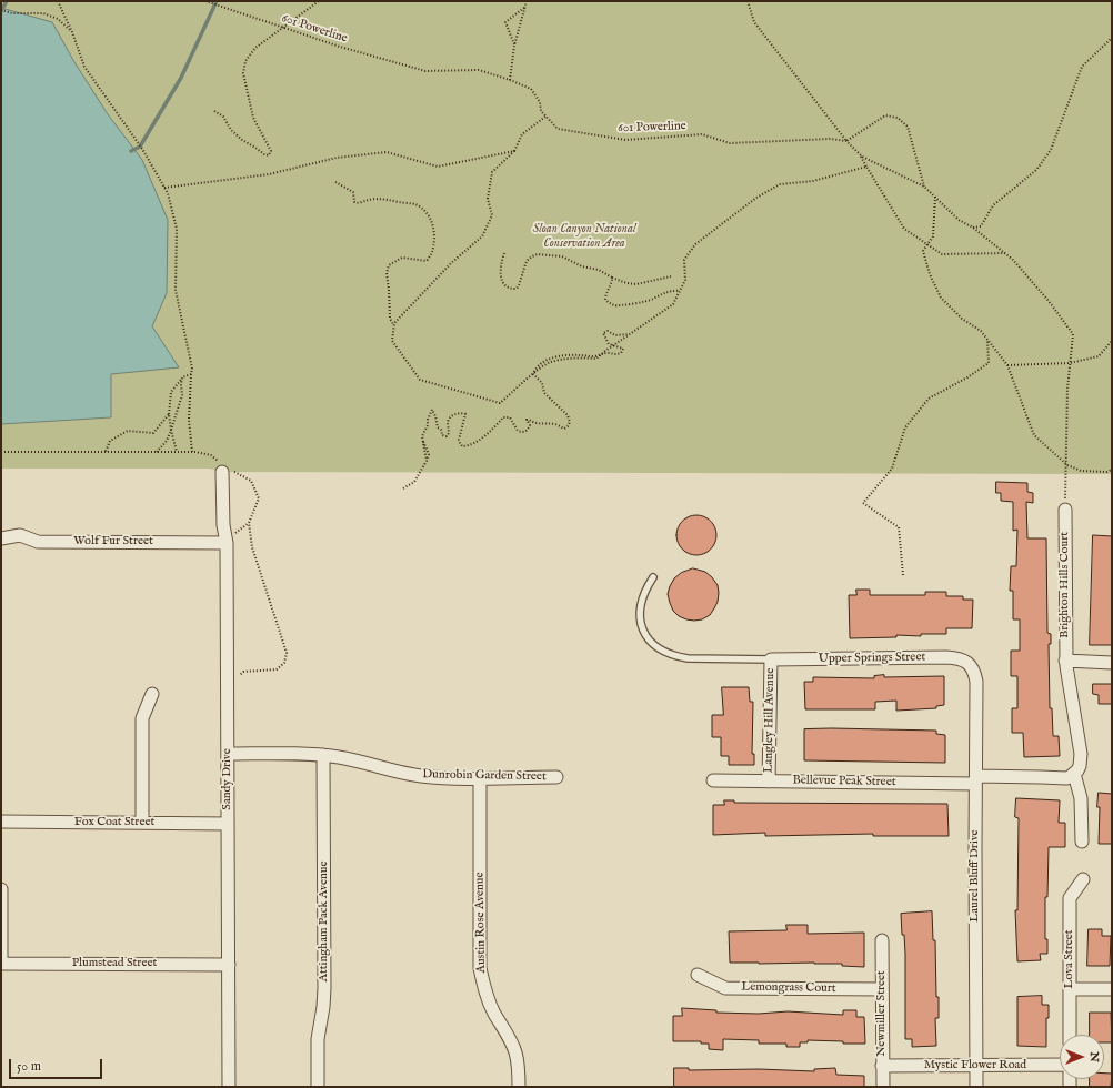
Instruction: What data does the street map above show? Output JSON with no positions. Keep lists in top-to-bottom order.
{
  "streets": {
    "street": [
      "Wolf Fur Street",
      "Brighton Hills Court",
      "Upper Springs Street",
      "Langley Hill Avenue",
      "Dunrobin Garden Street",
      "Sandy Drive",
      "Bellevue Peak Street",
      "Fox Coat Street",
      "Laurel Bluff Drive",
      "Attingham Pack Avenue",
      "Austin Rose Avenue",
      "Lova Street",
      "Plumstead Street",
      "Lemongrass Court",
      "Newmiller Street",
      "Mystic Flower Road"
    ],
    "path": ["601 Powerline"]
  },
  "crossings": [
    ["Wolf Fur Street", "Sandy Drive"],
    ["Brighton Hills Court", "Bellevue Peak Street"],
    ["Upper Springs Street", "Langley Hill Avenue"],
    ["Upper Springs Street", "Laurel Bluff Drive"],
    ["Langley Hill Avenue", "Bellevue Peak Street"],
    ["Dunrobin Garden Street", "Sandy Drive"],
    ["Dunrobin Garden Street", "Attingham Pack Avenue"],
    ["Dunrobin Garden Street", "Austin Rose Avenue"],
    ["Sandy Drive", "Fox Coat Street"],
    ["Sandy Drive", "Plumstead Street"],
    ["Bellevue Peak Street", "Laurel Bluff Drive"],
    ["Laurel Bluff Drive", "Mystic Flower Road"],
    ["Lemongrass Court", "Newmiller Street"],
    ["Newmiller Street", "Mystic Flower Road"]
  ],
  "parks": ["Sloan Canyon National Conservation Area"],
  "scale_bar": "50 m",
  "north": "right"
}
